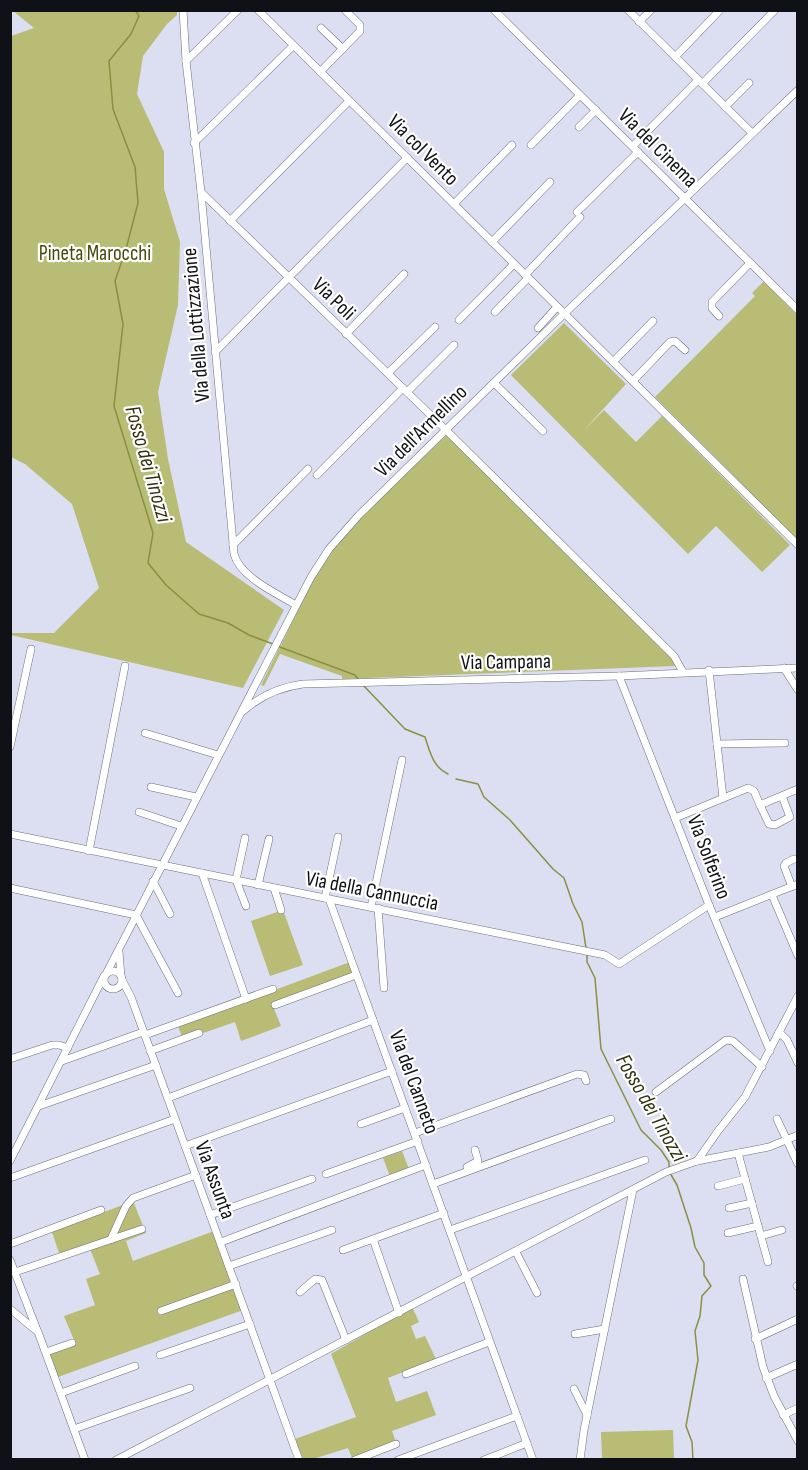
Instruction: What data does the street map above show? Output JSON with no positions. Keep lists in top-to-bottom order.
{
  "streets": {
    "street": [
      "Via del Cinema",
      "Via col Vento",
      "Via Poli",
      "Via della Lottizzazione",
      "Via dell'Armellino",
      "Via Campana",
      "Via Solferino",
      "Via della Cannuccia",
      "Via del Canneto",
      "Via Assunta"
    ]
  },
  "crossings": [
    ["Via del Cinema", "Via dell'Armellino"],
    ["Via col Vento", "Via dell'Armellino"],
    ["Via Poli", "Via della Lottizzazione"],
    ["Via Poli", "Via dell'Armellino"],
    ["Via Poli", "Via Campana"],
    ["Via della Lottizzazione", "Via dell'Armellino"],
    ["Via dell'Armellino", "Via Campana"],
    ["Via dell'Armellino", "Via della Cannuccia"],
    ["Via Campana", "Via Solferino"],
    ["Via Solferino", "Via della Cannuccia"],
    ["Via della Cannuccia", "Via del Canneto"]
  ],
  "water": ["Fosso dei Tinozzi"],
  "parks": ["Pineta Marocchi"]
}
